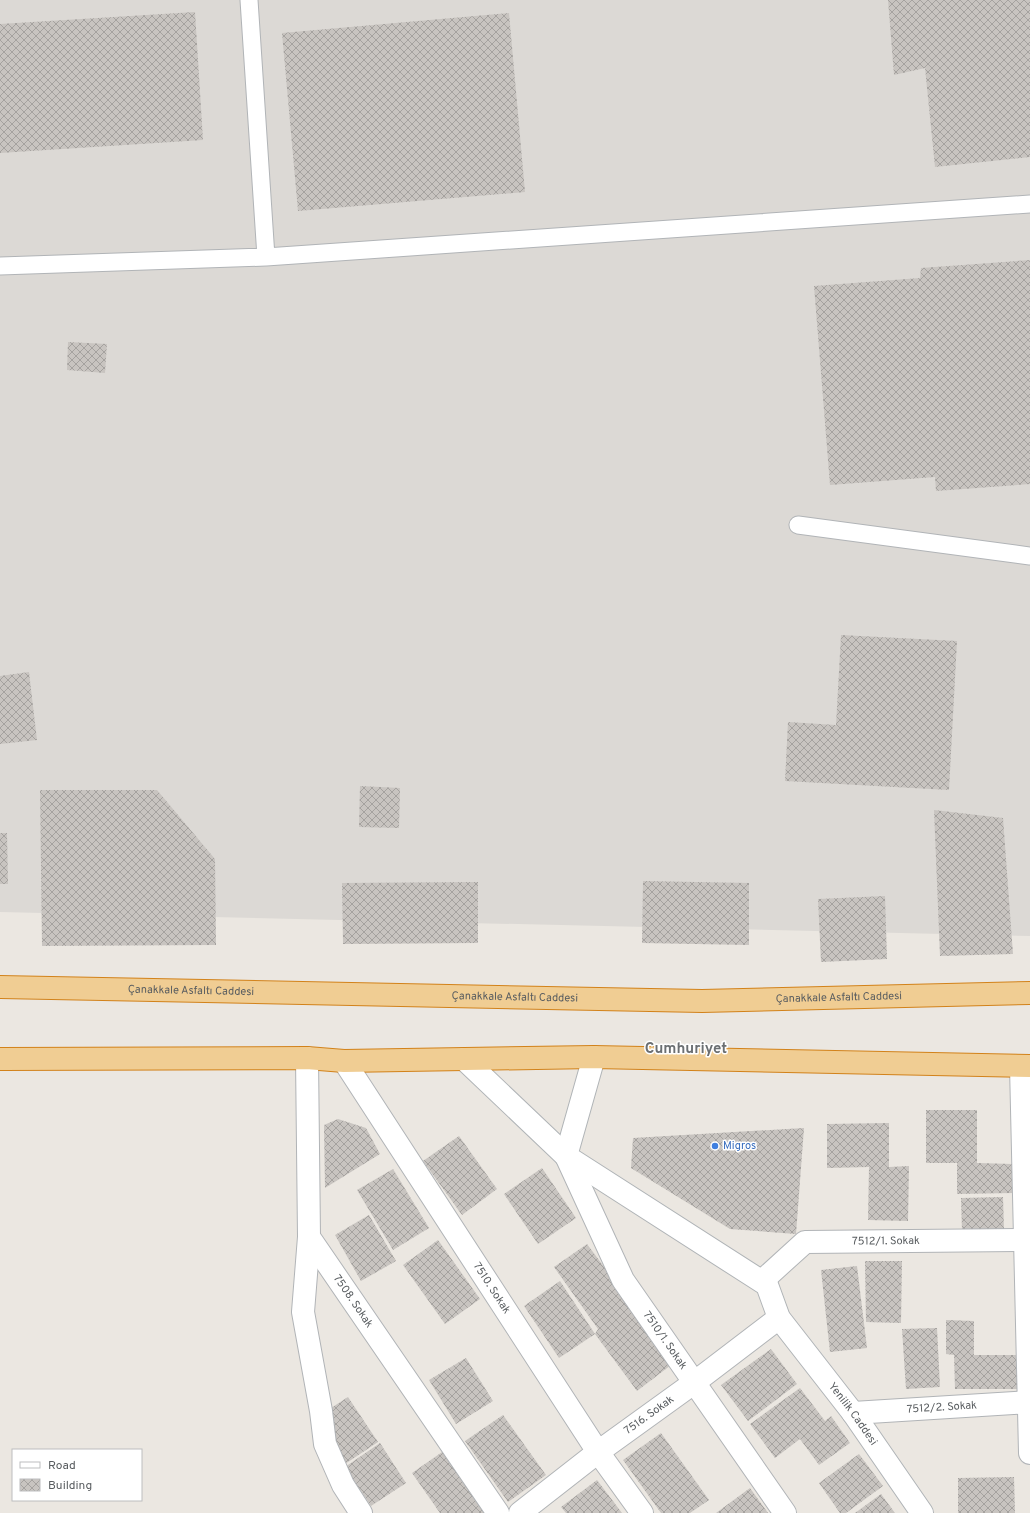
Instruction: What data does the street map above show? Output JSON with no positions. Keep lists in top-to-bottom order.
{
  "streets": {
    "highway": ["Çanakkale Asfaltı Caddesi"],
    "street": [
      "7512/1. Sokak",
      "7510. Sokak",
      "7508. Sokak",
      "7510/1. Sokak",
      "7512/2. Sokak",
      "Yenilik Caddesi",
      "7516. Sokak"
    ]
  },
  "crossings": [
    ["7512/1. Sokak", "Yenilik Caddesi"],
    ["7510. Sokak", "7516. Sokak"],
    ["7510/1. Sokak", "7516. Sokak"],
    ["7512/2. Sokak", "Yenilik Caddesi"],
    ["Yenilik Caddesi", "7516. Sokak"]
  ],
  "districts": ["Cumhuriyet"],
  "places": ["Migros"],
  "legend": ["Road", "Building"]
}
